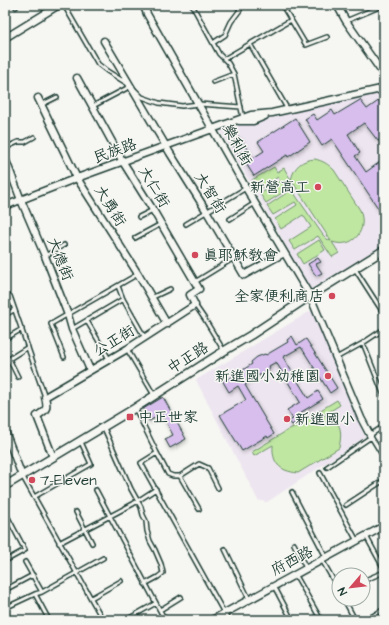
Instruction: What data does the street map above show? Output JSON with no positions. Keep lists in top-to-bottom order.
{
  "streets": {
    "street": [
      "樂利街",
      "民族路",
      "大仁街",
      "大智街",
      "大勇街",
      "大德街",
      "公正街",
      "中正路",
      "府西路"
    ]
  },
  "crossings": [
    ["樂利街", "民族路"],
    ["樂利街", "大智街"],
    ["樂利街", "中正路"],
    ["民族路", "大仁街"],
    ["民族路", "大智街"],
    ["民族路", "大勇街"],
    ["民族路", "大德街"],
    ["大勇街", "公正街"],
    ["大德街", "公正街"]
  ],
  "places": {
    "other": [
      "新營高工",
      "真耶穌教會",
      "全家便利商店",
      "新進國小幼稚園",
      "新進國小",
      "7-Eleven"
    ],
    "transit": ["中正世家"]
  },
  "north": "bottom left"
}
